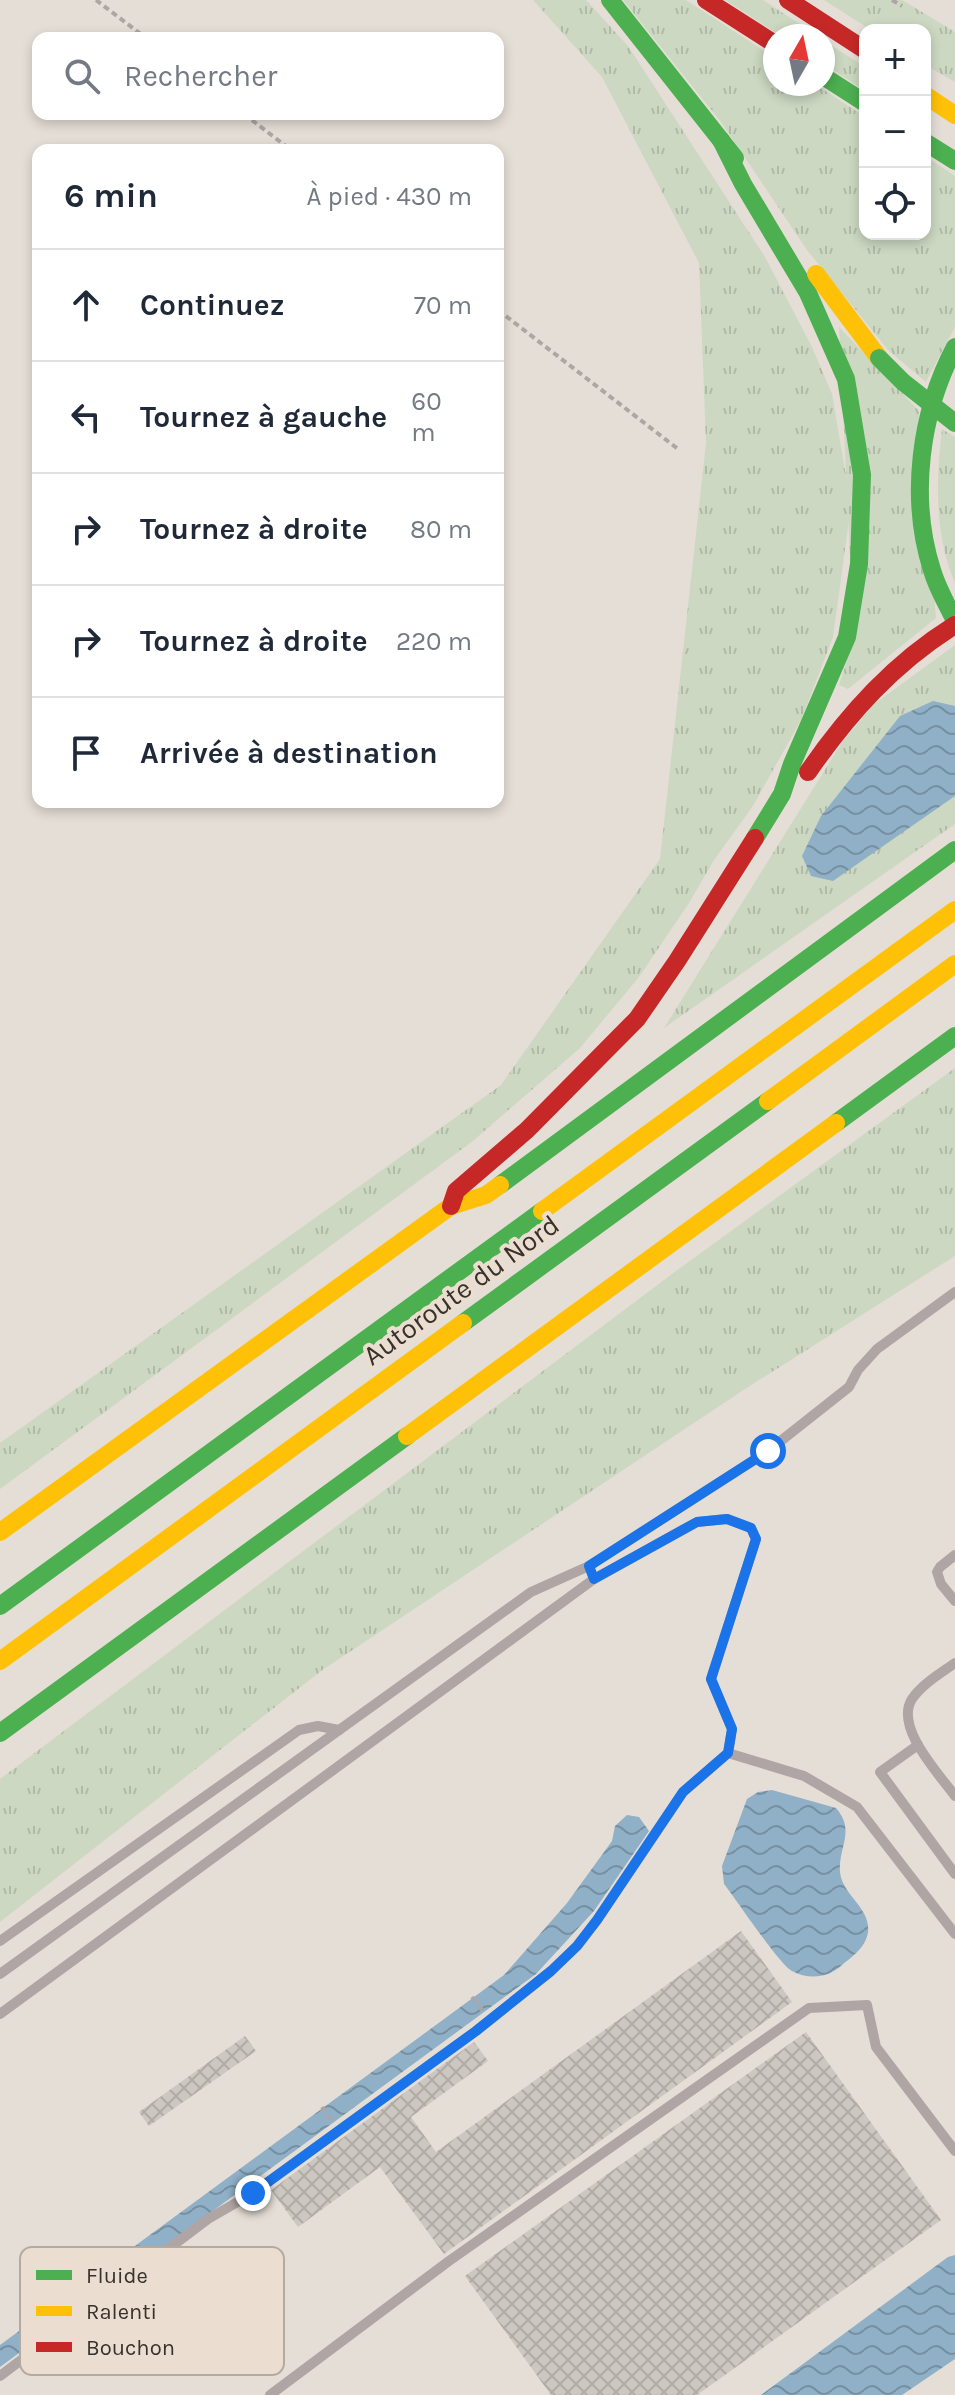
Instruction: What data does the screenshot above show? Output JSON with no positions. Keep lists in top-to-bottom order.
{
  "streets": {
    "highway": ["Autoroute du Nord"]
  },
  "legend": ["Fluide", "Ralenti", "Bouchon"],
  "north": "top",
  "page": {
    "map_buttons": ["+", "−"],
    "search": "Rechercher",
    "heading": ["6 min", "À pied · 430 m"],
    "list": [
      ["Continuez", "70 m"],
      ["Tournez à gauche", "60 m"],
      ["Tournez à droite", "80 m"],
      ["Tournez à droite", "220 m"],
      "Arrivée à destination"
    ]
  }
}
